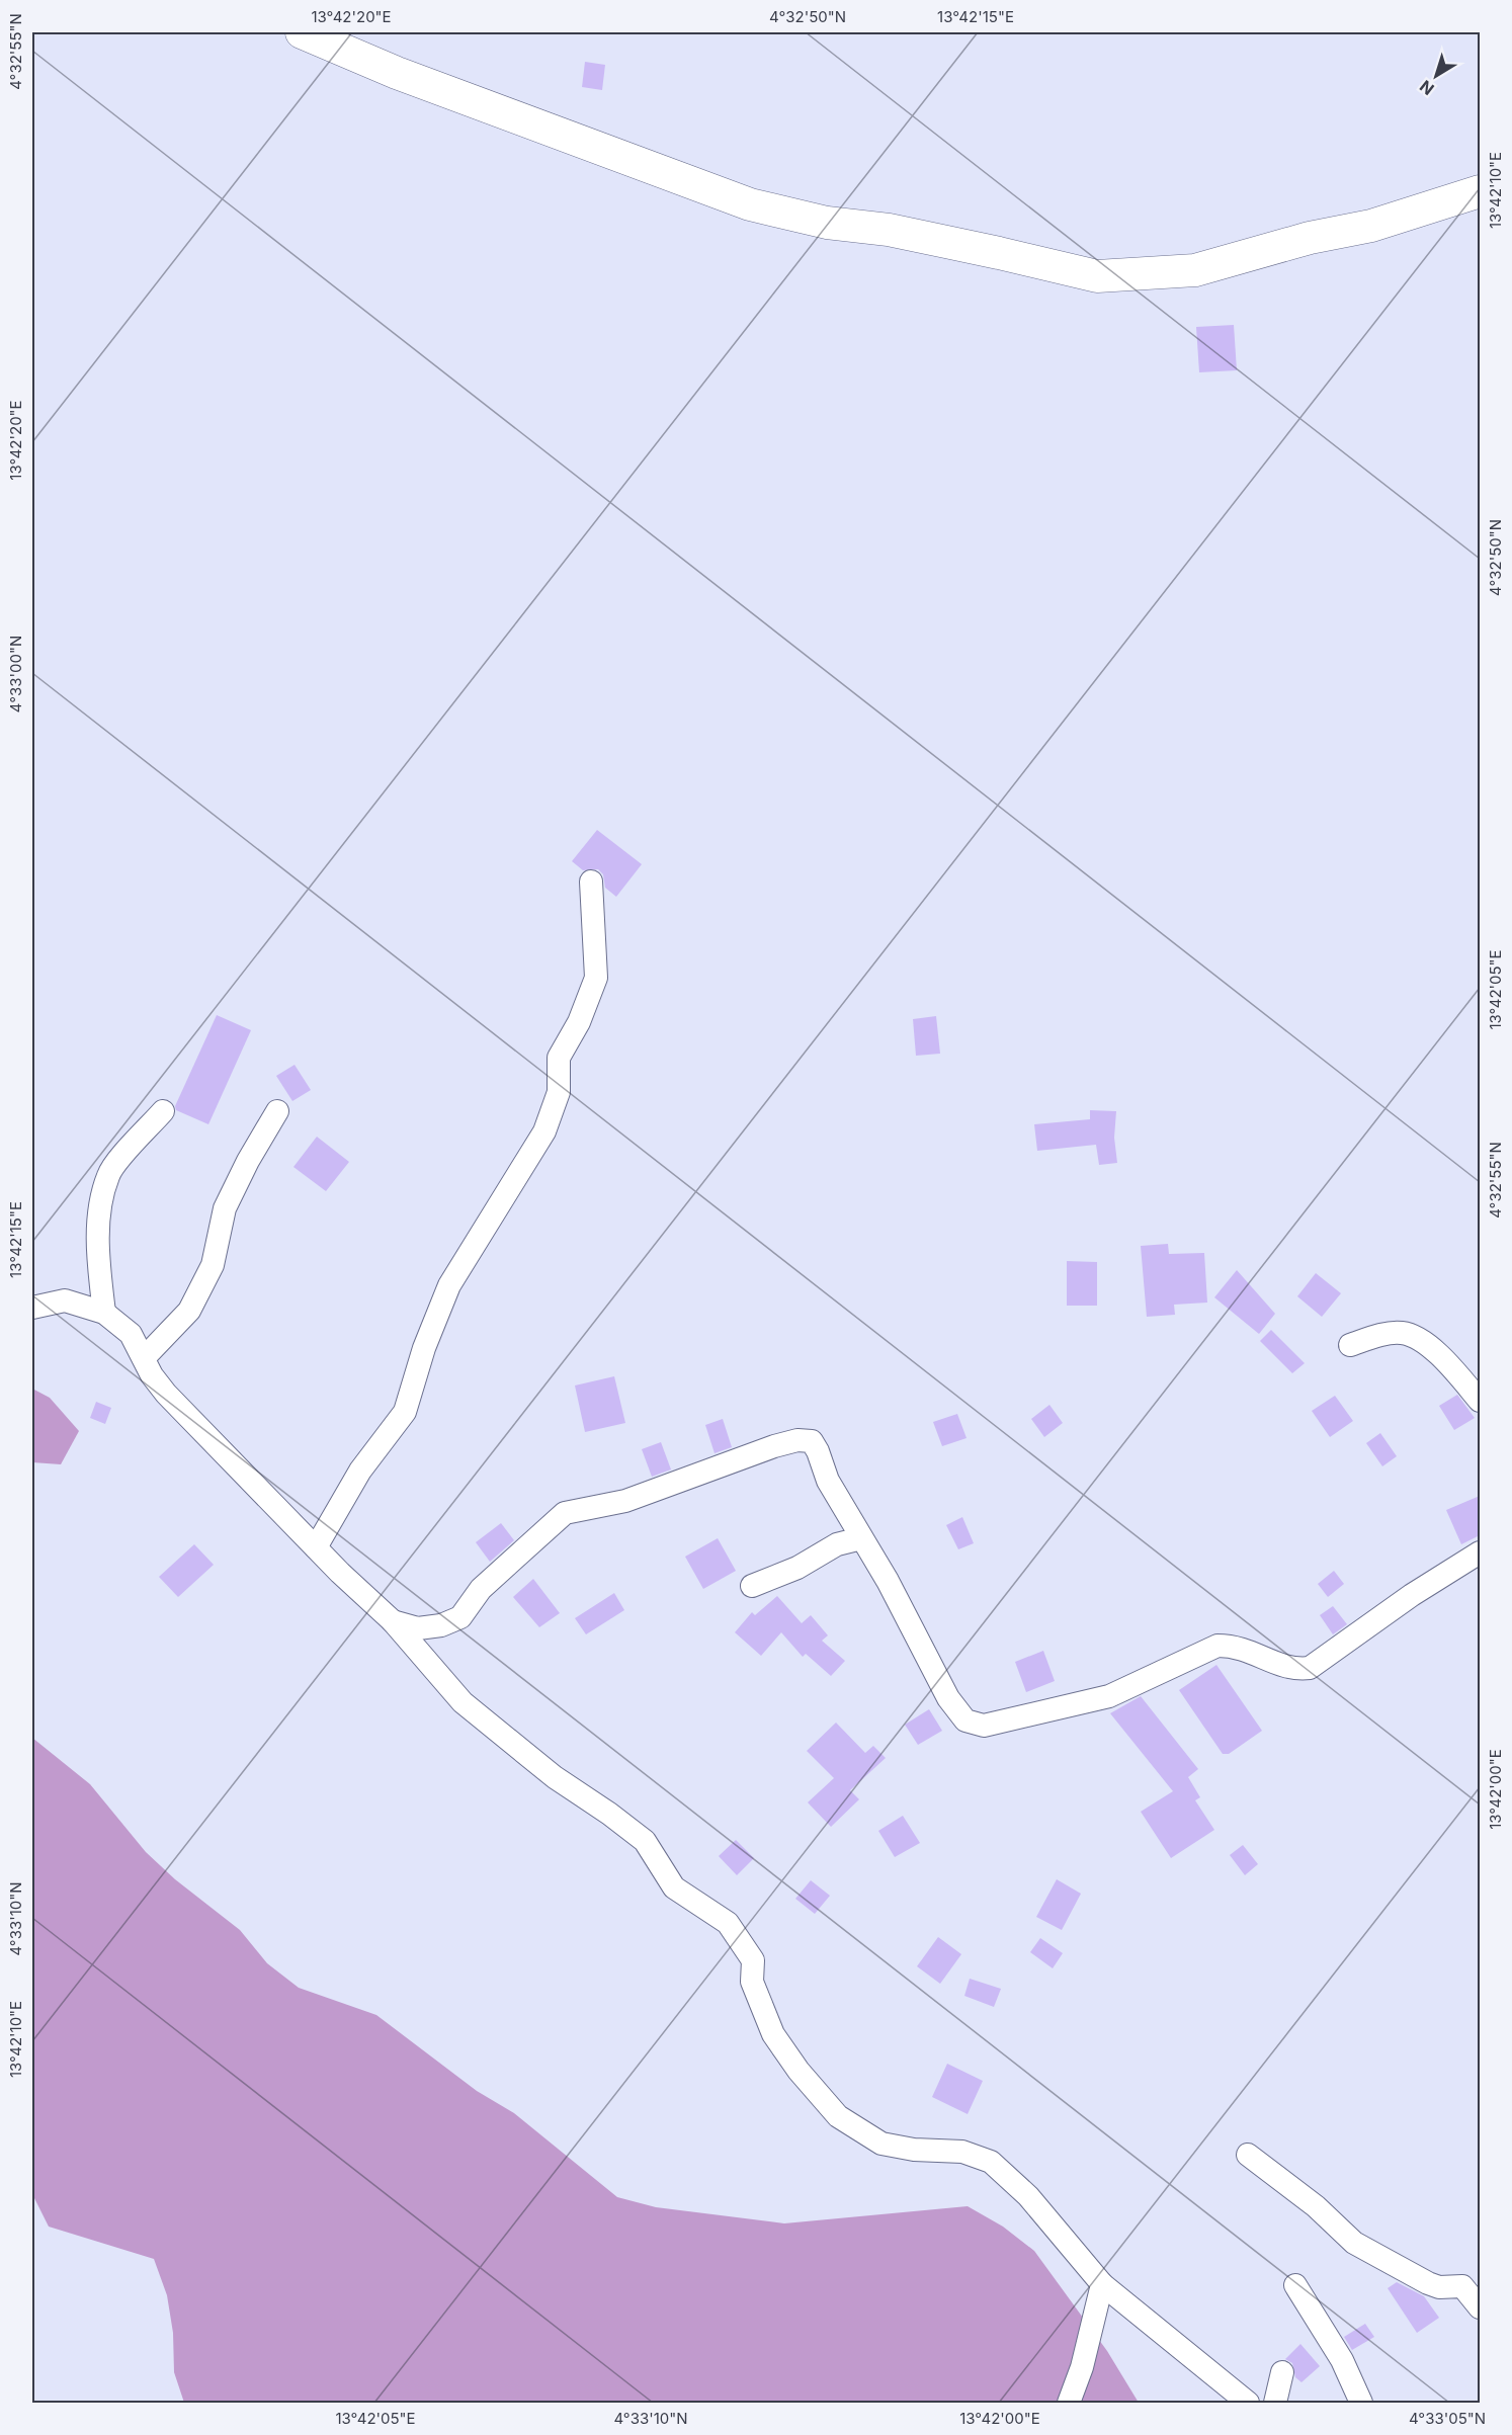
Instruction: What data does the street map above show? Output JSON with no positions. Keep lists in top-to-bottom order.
{
  "north": "bottom left",
  "coordinates": [
    "13°42'20\"E",
    "4°32'50\"N",
    "13°42'15\"E",
    "4°32'55\"N",
    "13°42'10\"E",
    "4°33'00\"N",
    "13°42'05\"E",
    "13°42'00\"E",
    "4°33'10\"N",
    "4°33'05\"N"
  ]
}
